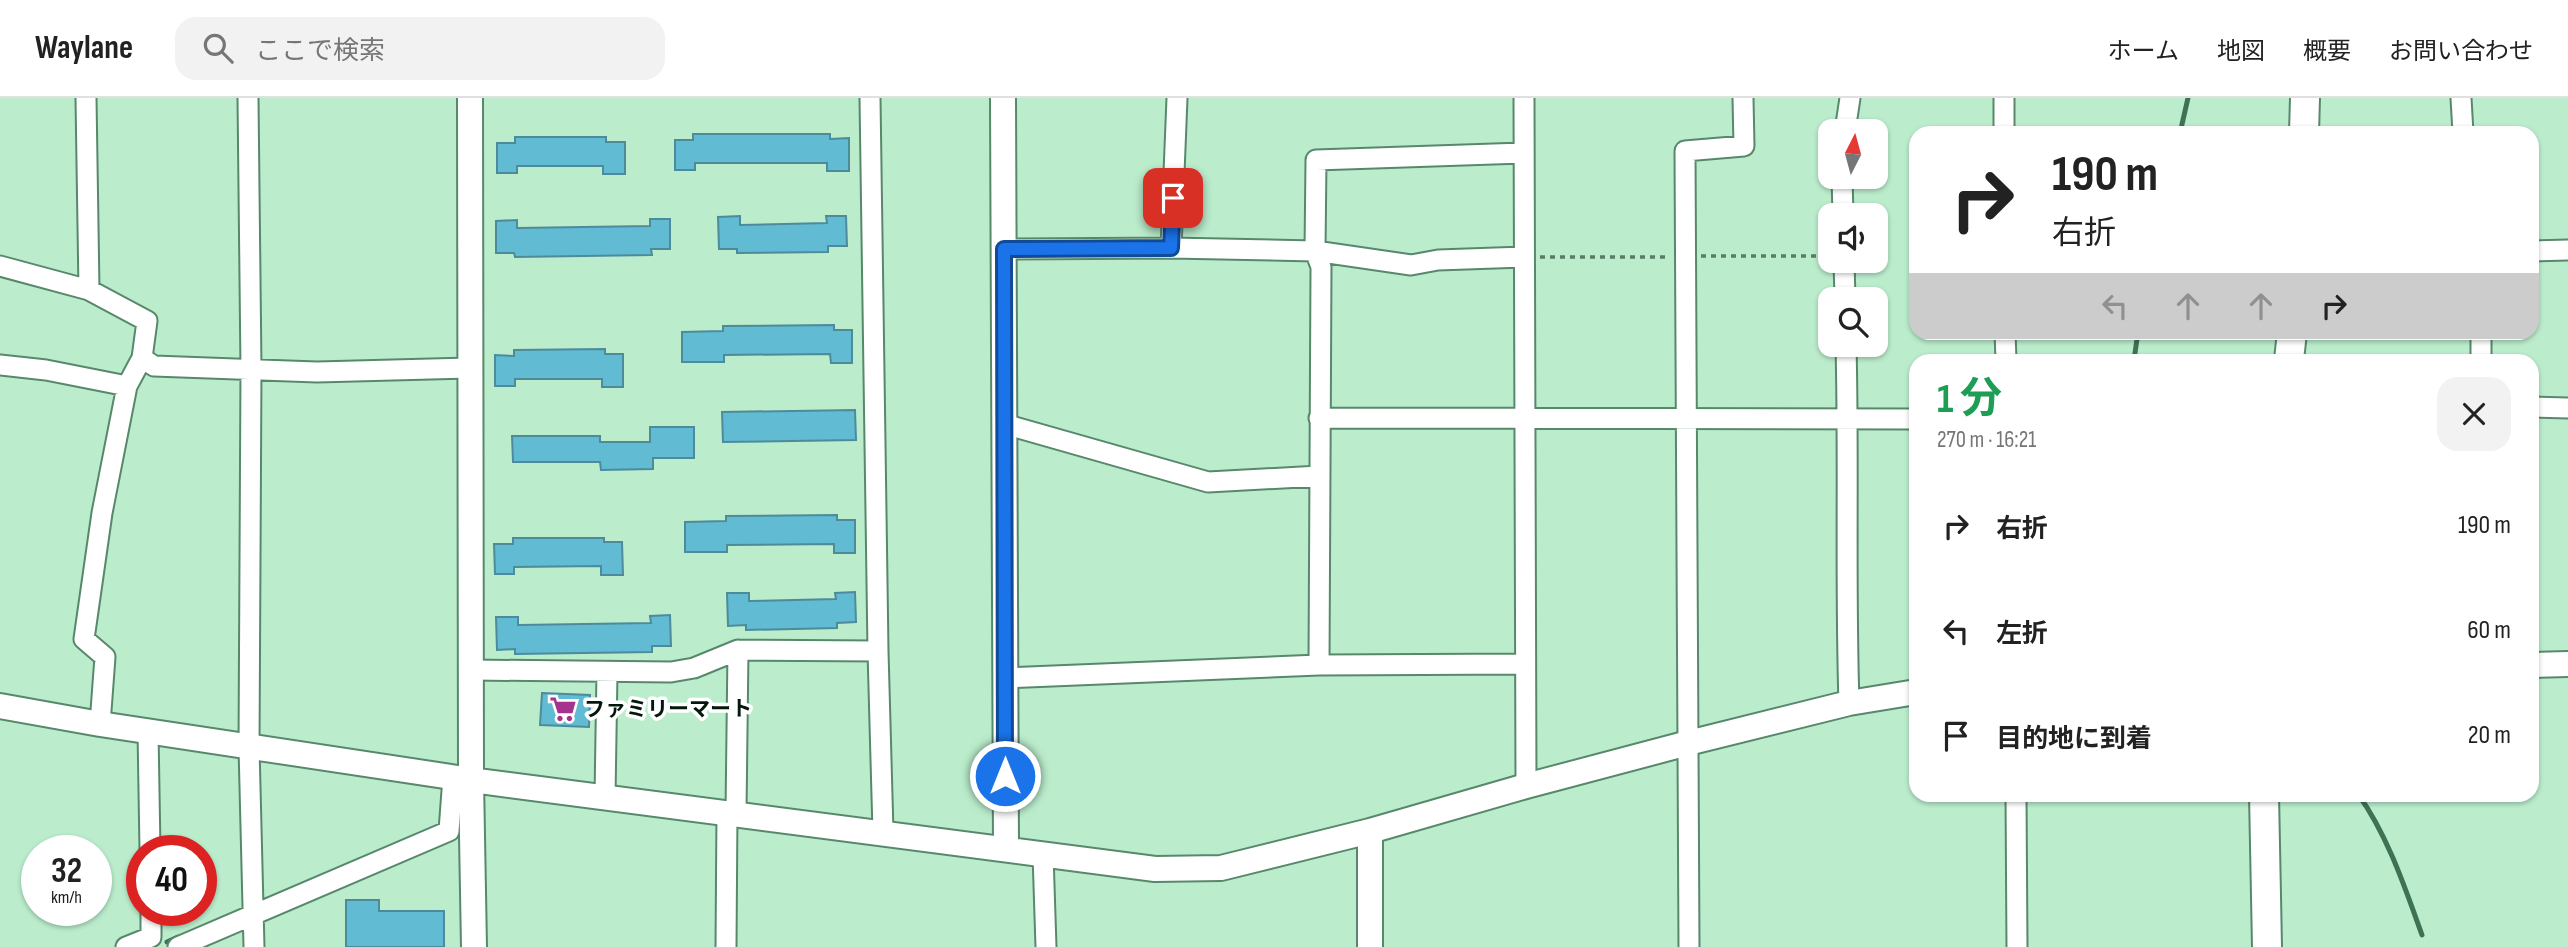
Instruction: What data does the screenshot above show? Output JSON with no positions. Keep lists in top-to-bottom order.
{
  "places": {
    "supermarket": ["ファミリーマート"]
  },
  "north": "top",
  "page": {
    "header": "Waylane",
    "search": "ここで検索",
    "nav": [
      "ホーム",
      "地図",
      "概要",
      "お問い合わせ"
    ],
    "turn": ["190 m", "右折"],
    "heading": ["1 分", "270 m · 16:21"],
    "list": [
      {
        "name": "右折",
        "value": "190 m"
      },
      {
        "name": "左折",
        "value": "60 m"
      },
      {
        "name": "目的地に到着",
        "value": "20 m"
      }
    ],
    "speed": "32 km/h",
    "limit": "40"
  }
}
